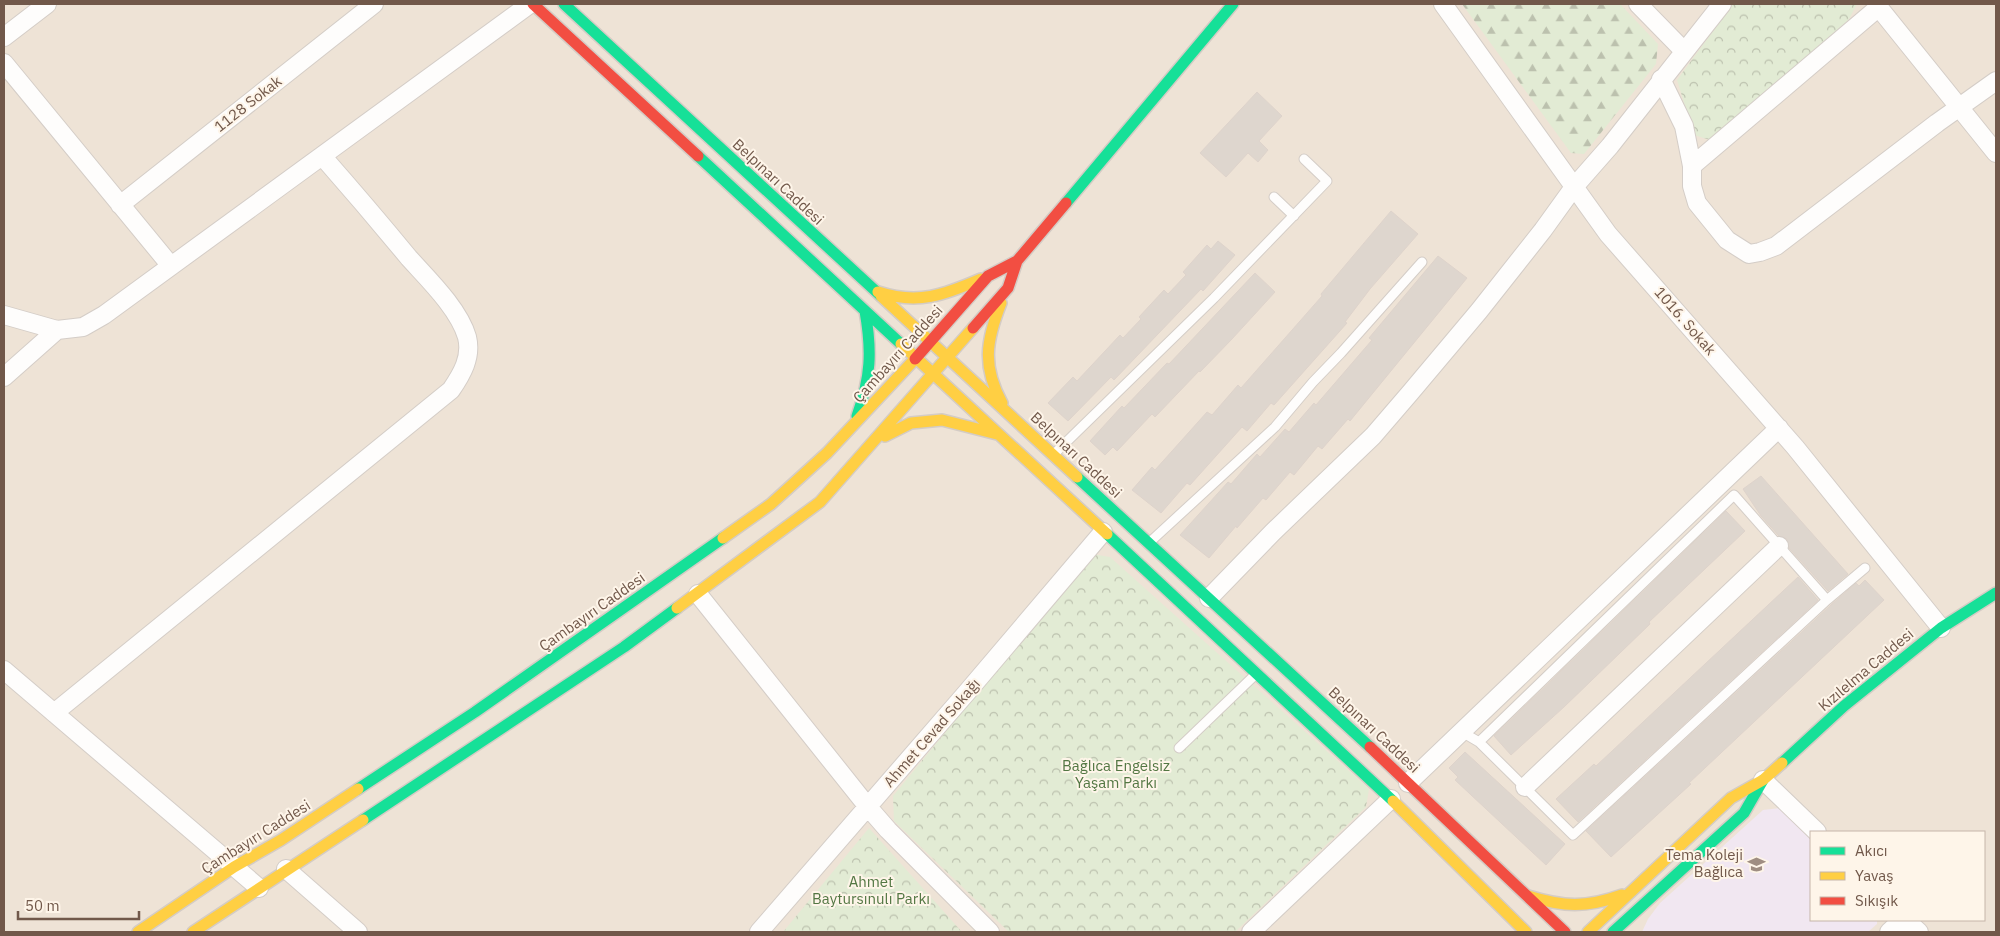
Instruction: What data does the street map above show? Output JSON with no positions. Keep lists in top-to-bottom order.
{
  "streets": {
    "street": [
      "1128 Sokak",
      "Belpınarı Caddesi",
      "1016. Sokak",
      "Çambayırı Caddesi",
      "Kızılelma Caddesi",
      "Ahmet Cevad Sokağı"
    ]
  },
  "crossings": [
    ["Belpınarı Caddesi", "Çambayırı Caddesi"],
    ["1016. Sokak", "Kızılelma Caddesi"]
  ],
  "parks": ["Bağlıca Engelsiz Yaşam Parkı", "Ahmet Baytursınulı Parkı"],
  "places": {
    "school or university": ["Tema Koleji Bağlıca"]
  },
  "legend": ["Akıcı", "Yavaş", "Sıkışık"],
  "scale_bar": "50 m"
}
